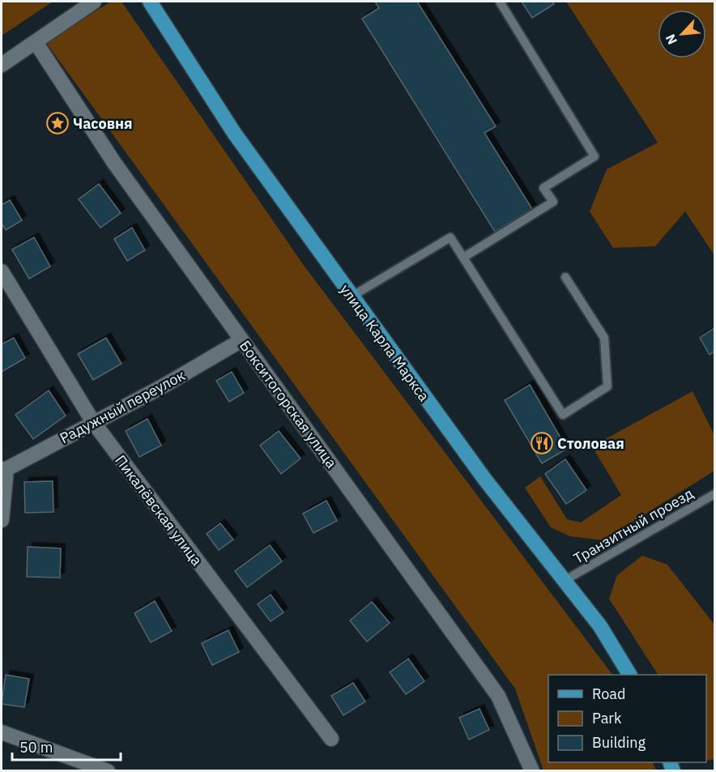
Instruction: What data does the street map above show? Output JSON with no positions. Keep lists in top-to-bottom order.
{
  "streets": {
    "main road": ["улица Карла Маркса"],
    "street": ["Бокситогорская улица", "Радужный переулок", "Пикалёвская улица"],
    "lane": ["Транзитный проезд"]
  },
  "crossings": [
    ["улица Карла Маркса", "Транзитный проезд"],
    ["Бокситогорская улица", "Радужный переулок"],
    ["Радужный переулок", "Пикалёвская улица"]
  ],
  "places": {
    "place": ["Часовня"],
    "restaurant": ["Столовая"]
  },
  "legend": ["Road", "Park", "Building"],
  "scale_bar": "50 m",
  "north": "bottom left"
}
